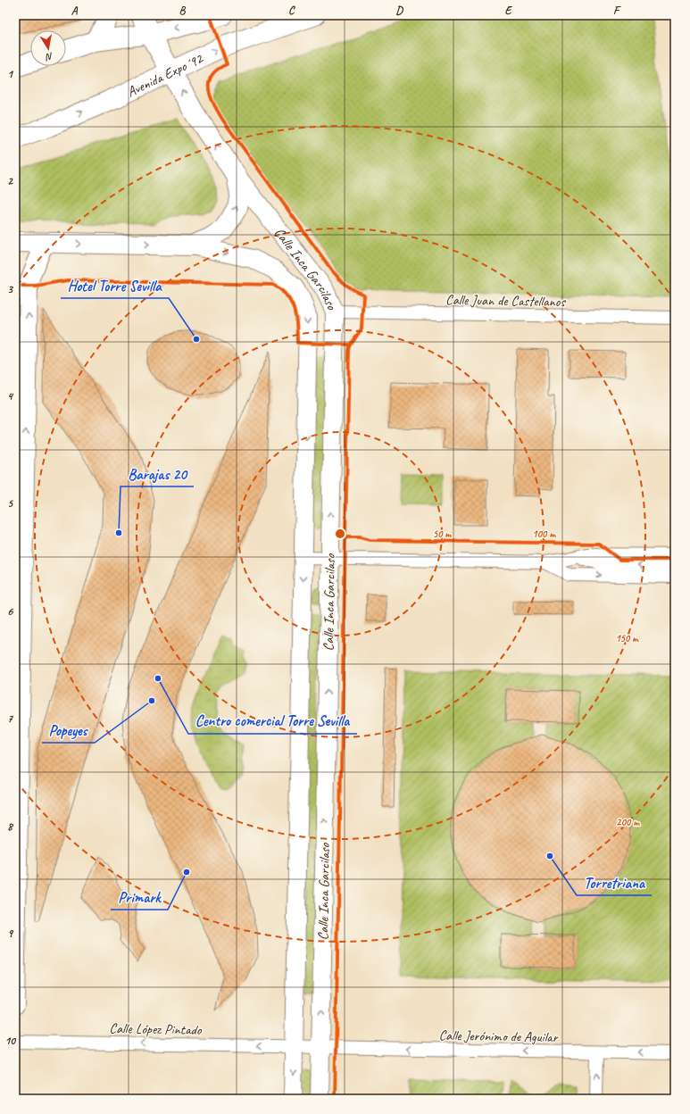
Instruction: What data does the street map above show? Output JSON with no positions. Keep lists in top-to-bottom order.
{
  "streets": {
    "main road": ["Avenida Expo´92", "Calle Inca Garcilaso"],
    "street": ["Calle Juan de Castellanos", "Calle López Pintado", "Calle Jerónimo de Aguilar"]
  },
  "crossings": [
    ["Avenida Expo´92", "Calle Inca Garcilaso"],
    ["Calle Inca Garcilaso", "Calle Juan de Castellanos"],
    ["Calle Inca Garcilaso", "Calle López Pintado"],
    ["Calle Inca Garcilaso", "Calle Jerónimo de Aguilar"],
    ["Calle López Pintado", "Calle Jerónimo de Aguilar"]
  ],
  "one_way": ["Calle López Pintado", "Calle Jerónimo de Aguilar"],
  "places": [
    "Hotel Torre Sevilla",
    "Barajas 20",
    "Centro comercial Torre Sevilla",
    "Popeyes",
    "Torretriana",
    "Primark"
  ],
  "north": "bottom",
  "grid": {
    "columns": [
      "A",
      "B",
      "C",
      "D",
      "E",
      "F"
    ],
    "rows": [
      "1",
      "2",
      "3",
      "4",
      "5",
      "6",
      "7",
      "8",
      "9",
      "10"
    ]
  },
  "rings": [
    "50 m",
    "100 m",
    "150 m",
    "200 m"
  ]
}
